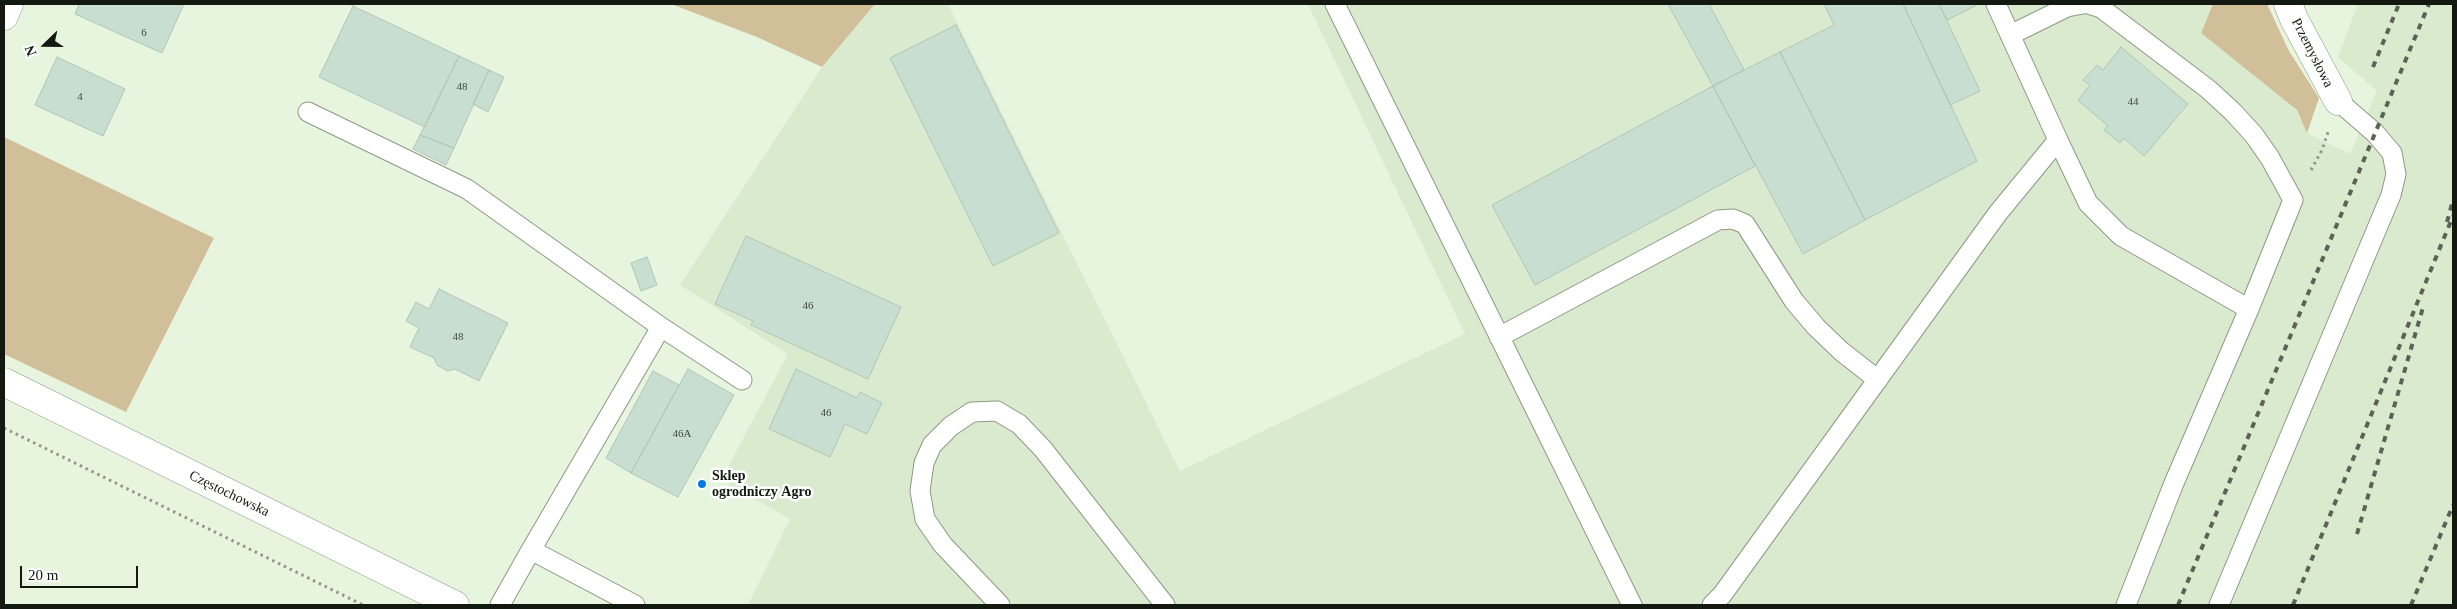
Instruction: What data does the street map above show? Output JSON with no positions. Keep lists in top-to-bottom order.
{
  "streets": {
    "main road": ["Przemysłowa", "Częstochowska"]
  },
  "places": ["Sklep ogrodniczy Agro"],
  "house_numbers": [
    "6",
    "48",
    "4",
    "44",
    "46",
    "48",
    "46",
    "46A"
  ],
  "scale_bar": "20 m",
  "north": "left"
}
